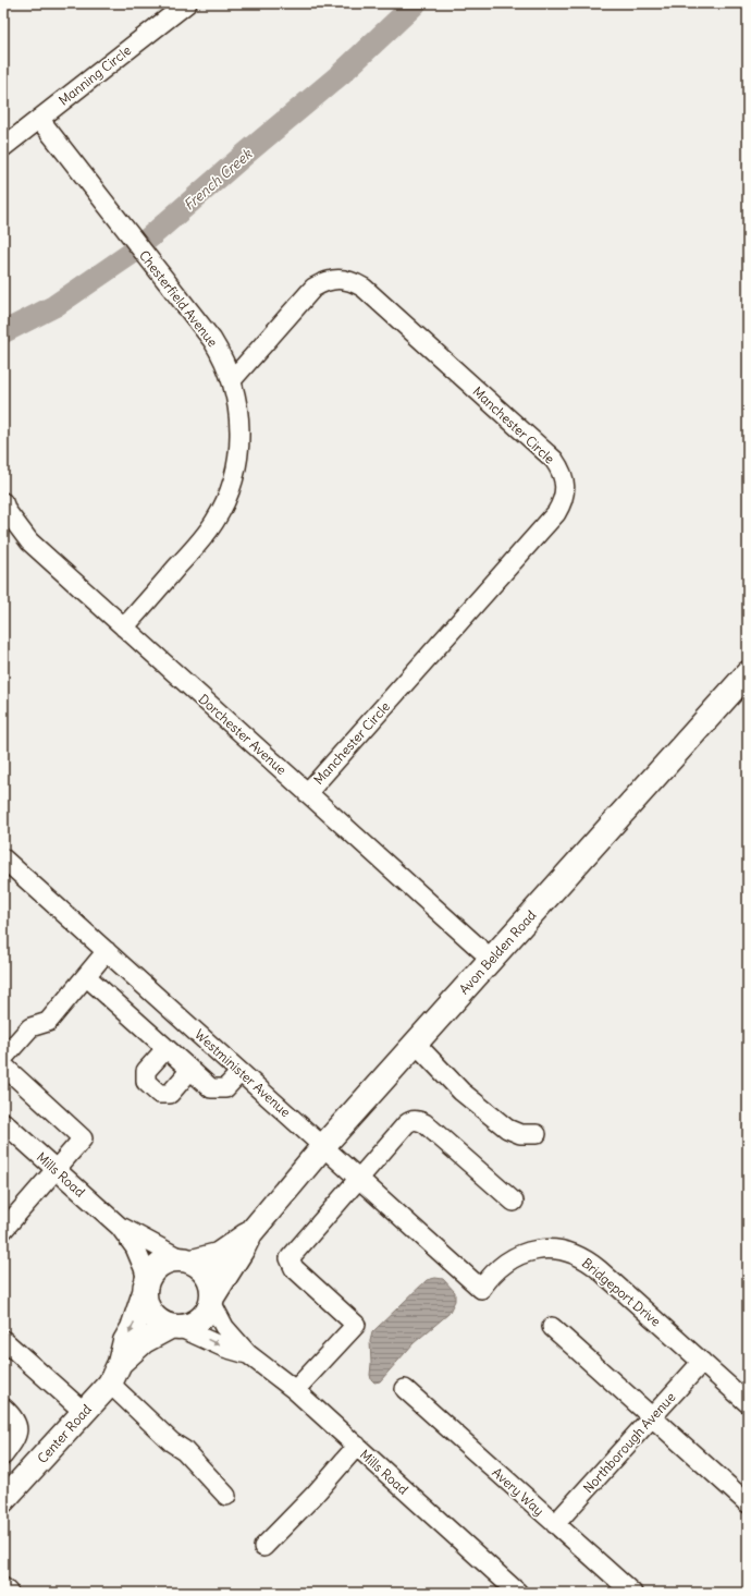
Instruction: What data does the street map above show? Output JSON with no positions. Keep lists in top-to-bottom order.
{
  "streets": {
    "main road": ["Avon Belden Road", "Center Road"],
    "street": [
      "Manning Circle",
      "Chesterfield Avenue",
      "Manchester Circle",
      "Dorchester Avenue",
      "Westminister Avenue",
      "Mills Road",
      "Bridgeport Drive",
      "Northborough Avenue",
      "Avery Way"
    ]
  },
  "crossings": [
    ["Manning Circle", "Chesterfield Avenue"],
    ["Chesterfield Avenue", "Manchester Circle"],
    ["Chesterfield Avenue", "Dorchester Avenue"],
    ["Manchester Circle", "Dorchester Avenue"],
    ["Dorchester Avenue", "Avon Belden Road"],
    ["Avon Belden Road", "Westminister Avenue"],
    ["Avon Belden Road", "Mills Road"],
    ["Avon Belden Road", "Center Road"],
    ["Westminister Avenue", "Bridgeport Drive"],
    ["Mills Road", "Center Road"],
    ["Bridgeport Drive", "Northborough Avenue"],
    ["Northborough Avenue", "Avery Way"]
  ],
  "water": ["French Creek"]
}
